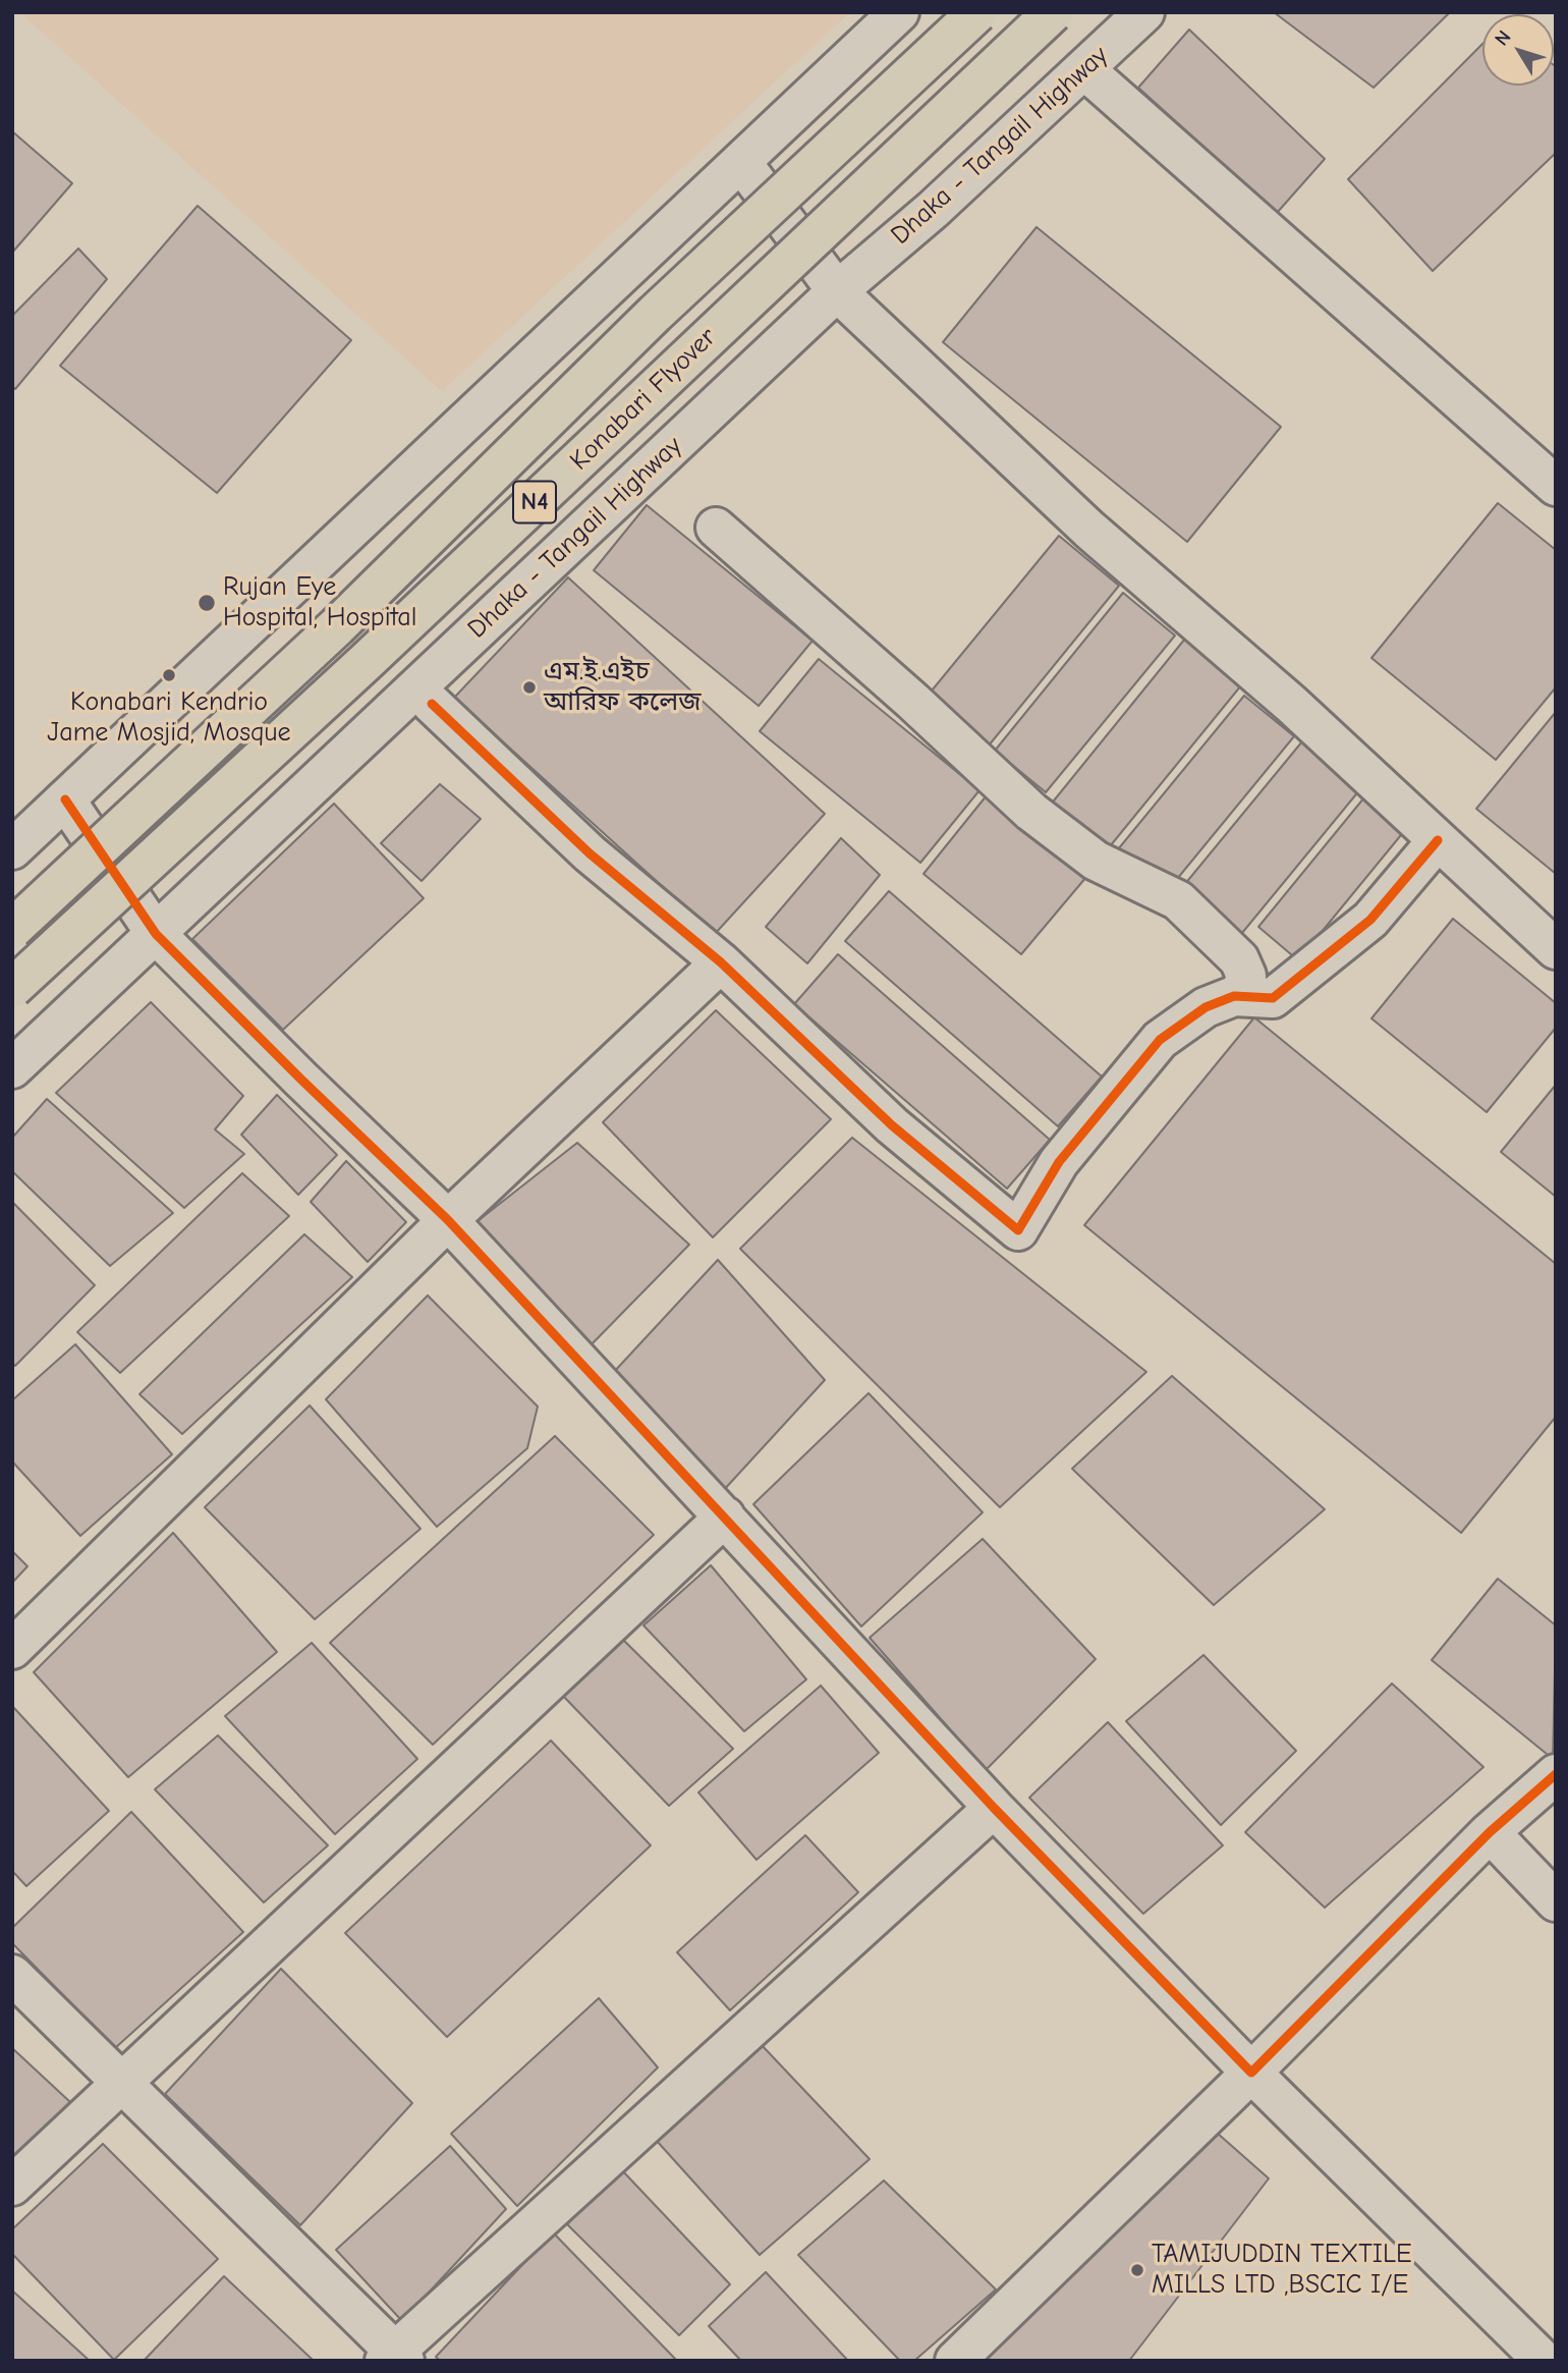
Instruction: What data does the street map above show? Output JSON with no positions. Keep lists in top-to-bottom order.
{
  "streets": {
    "highway": ["Konabari Flyover", "N4"],
    "street": ["Dhaka - Tangail Highway"]
  },
  "places": [
    "Rujan Eye Hospital, Hospital",
    "Konabari Kendrio Jame Mosjid, Mosque",
    "এম.ই.এইচ আরিফ কলেজ",
    "TAMIJUDDIN TEXTILE MILLS LTD ,BSCIC I/E"
  ],
  "north": "top left"
}
